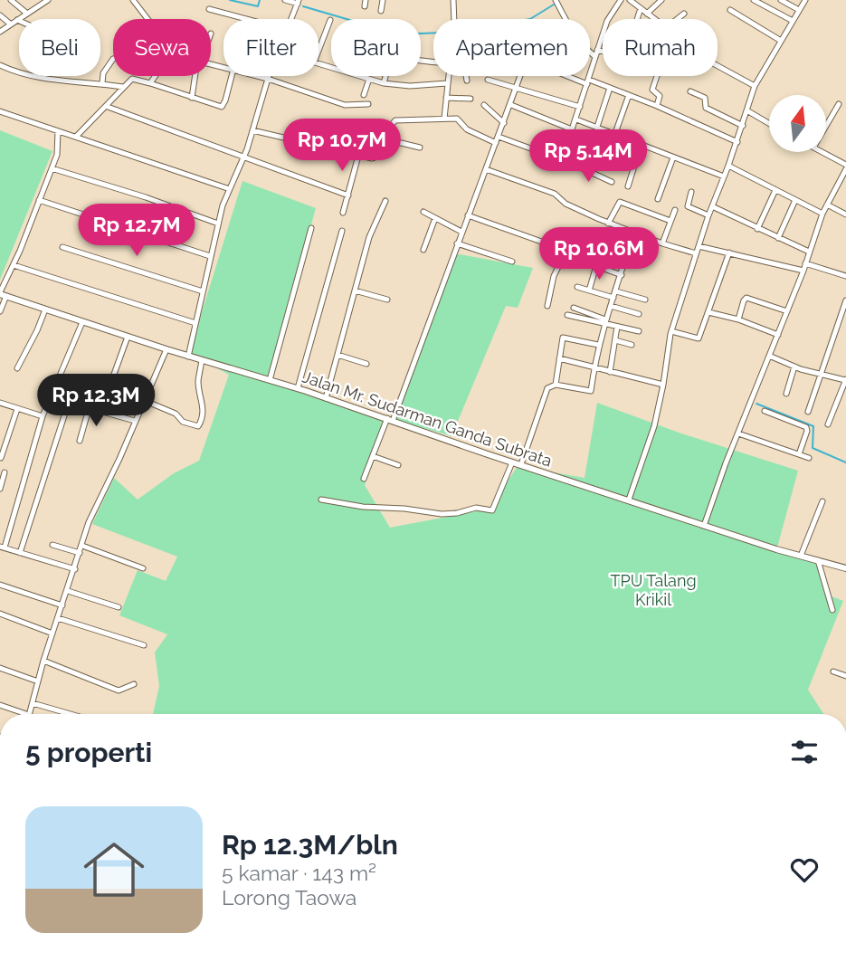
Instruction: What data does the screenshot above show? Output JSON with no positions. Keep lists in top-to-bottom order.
{
  "streets": {
    "street": ["Jalan Mr. Sudarman Ganda Subrata"]
  },
  "parks": ["TPU Talang Krikil"],
  "north": "top",
  "page": {
    "chip": [
      "Beli",
      "Sewa",
      "Filter",
      "Baru",
      "Apartemen",
      "Rumah"
    ],
    "price": [
      "Rp 10.7M",
      "Rp 5.14M",
      "Rp 12.7M",
      "Rp 10.6M",
      "Rp 12.3M"
    ],
    "heading": "5 properti",
    "list": [
      {
        "name": "Rp 12.3M/bln",
        "note": "5 kamar · 143 m² · Lorong Taowa"
      }
    ]
  }
}
